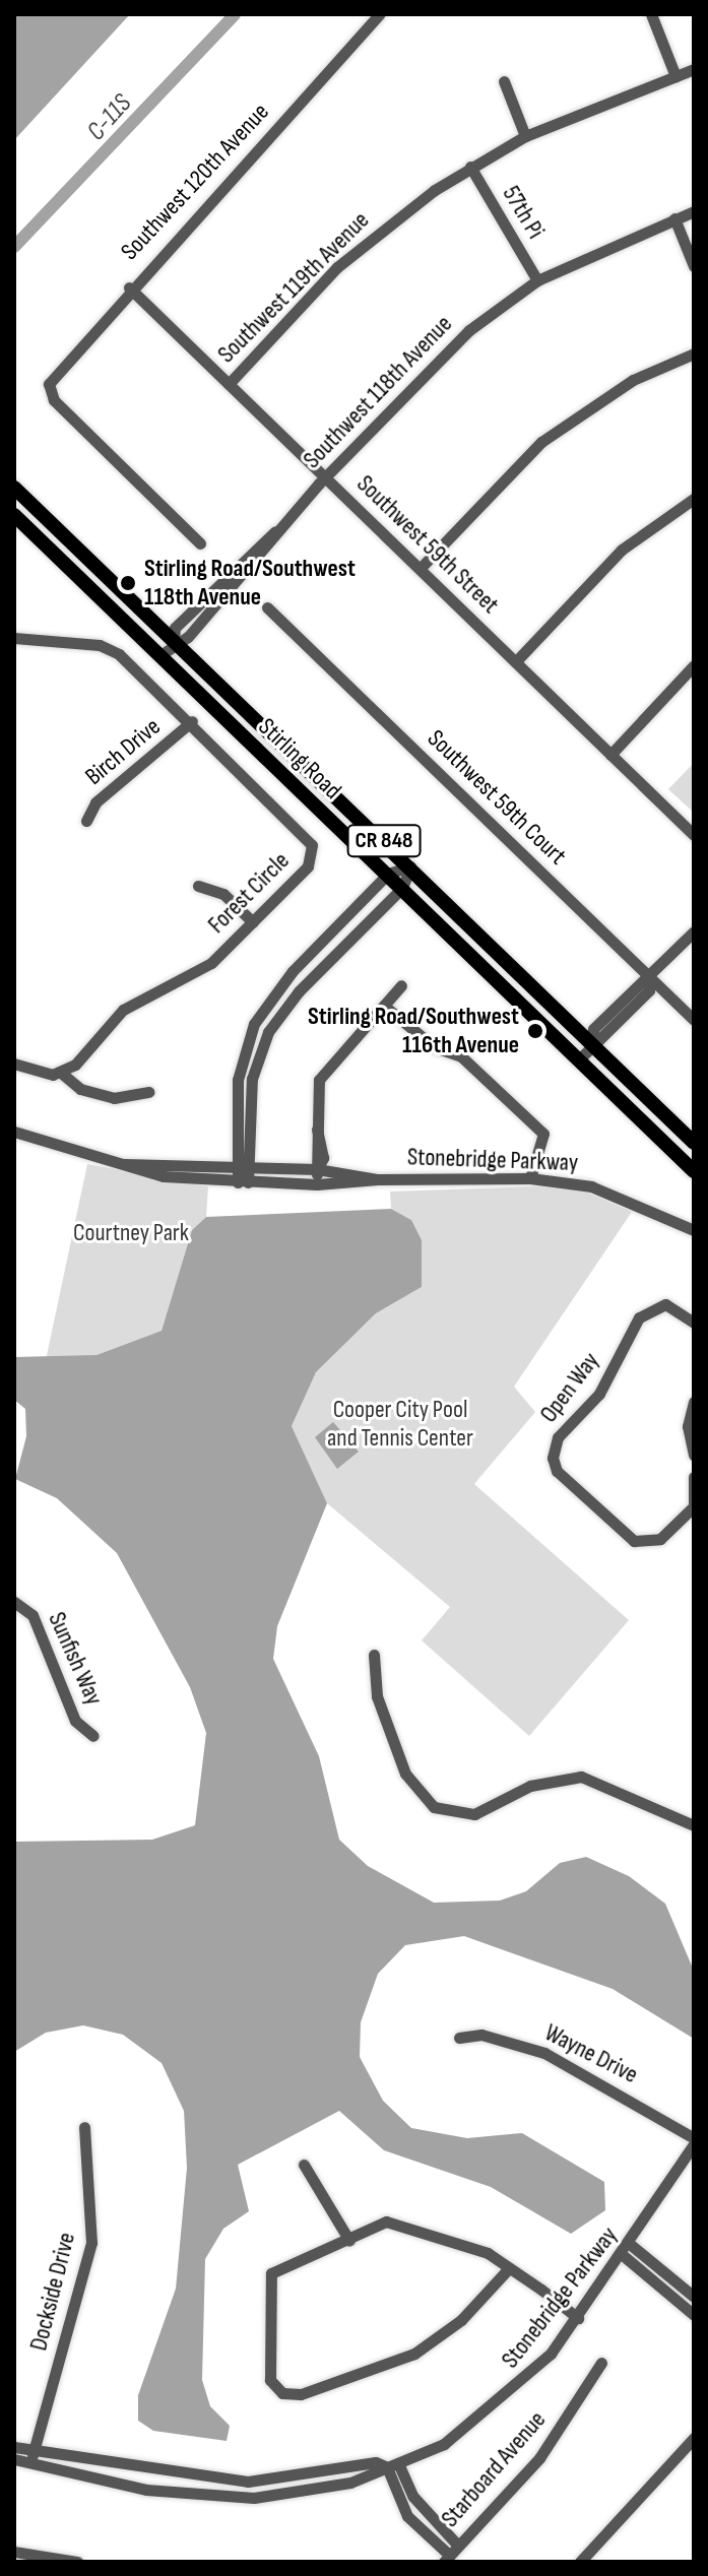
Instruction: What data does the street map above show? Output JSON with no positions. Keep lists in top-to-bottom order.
{
  "streets": {
    "main road": ["Stirling Road", "CR 848"],
    "street": [
      "Southwest 120th Avenue",
      "57th Pi",
      "Southwest 119th Avenue",
      "Southwest 118th Avenue",
      "Southwest 59th Street",
      "Birch Drive",
      "Southwest 59th Court",
      "Forest Circle",
      "Stonebridge Parkway",
      "Open Way",
      "Sunfish Way",
      "Wayne Drive",
      "Dockside Drive",
      "Starboard Avenue"
    ]
  },
  "crossings": [
    ["Southwest 120th Avenue", "Southwest 59th Street"],
    ["57th Pi", "Southwest 119th Avenue"],
    ["57th Pi", "Southwest 118th Avenue"],
    ["Southwest 119th Avenue", "Southwest 59th Street"],
    ["Southwest 118th Avenue", "Southwest 59th Street"],
    ["Southwest 118th Avenue", "Stirling Road"],
    ["Birch Drive", "Forest Circle"],
    ["Stonebridge Parkway", "Wayne Drive"],
    ["Stonebridge Parkway", "Dockside Drive"]
  ],
  "water": ["C-11S"],
  "parks": ["Courtney Park", "Cooper City Pool and Tennis Center"],
  "places": ["Stirling Road/Southwest 118th Avenue", "Stirling Road/Southwest 116th Avenue"]
}
